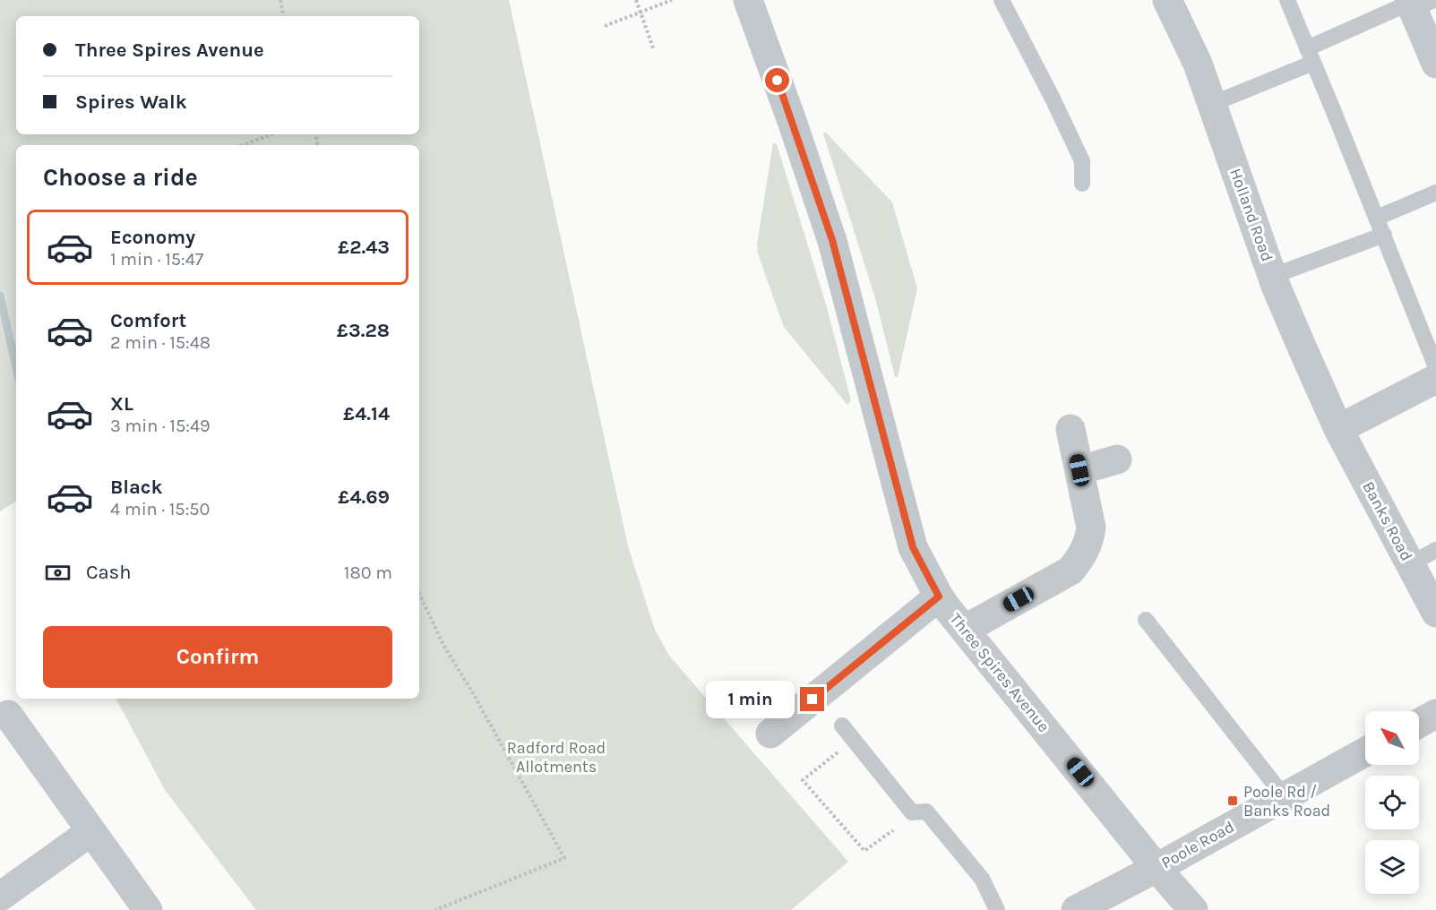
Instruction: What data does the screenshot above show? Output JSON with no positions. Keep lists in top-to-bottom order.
{
  "streets": {
    "street": [
      "Holland Road",
      "Banks Road",
      "Three Spires Avenue",
      "Poole Road"
    ]
  },
  "crossings": [
    ["Holland Road", "Banks Road"],
    ["Three Spires Avenue", "Poole Road"]
  ],
  "parks": ["Radford Road Allotments"],
  "places": {
    "transit": ["Poole Rd / Banks Road"]
  },
  "north": "top left",
  "page": {
    "banner": ["Three Spires Avenue", "Spires Walk"],
    "heading": "Choose a ride",
    "list": [
      {
        "name": "Economy",
        "note": "1 min · 15:47",
        "value": "£2.43"
      },
      {
        "name": "Comfort",
        "note": "2 min · 15:48",
        "value": "£3.28"
      },
      {
        "name": "XL",
        "note": "3 min · 15:49",
        "value": "£4.14"
      },
      {
        "name": "Black",
        "note": "4 min · 15:50",
        "value": "£4.69"
      }
    ],
    "pay": ["Cash", "180 m"],
    "buttons": "Confirm",
    "bubble": "1 min"
  }
}
